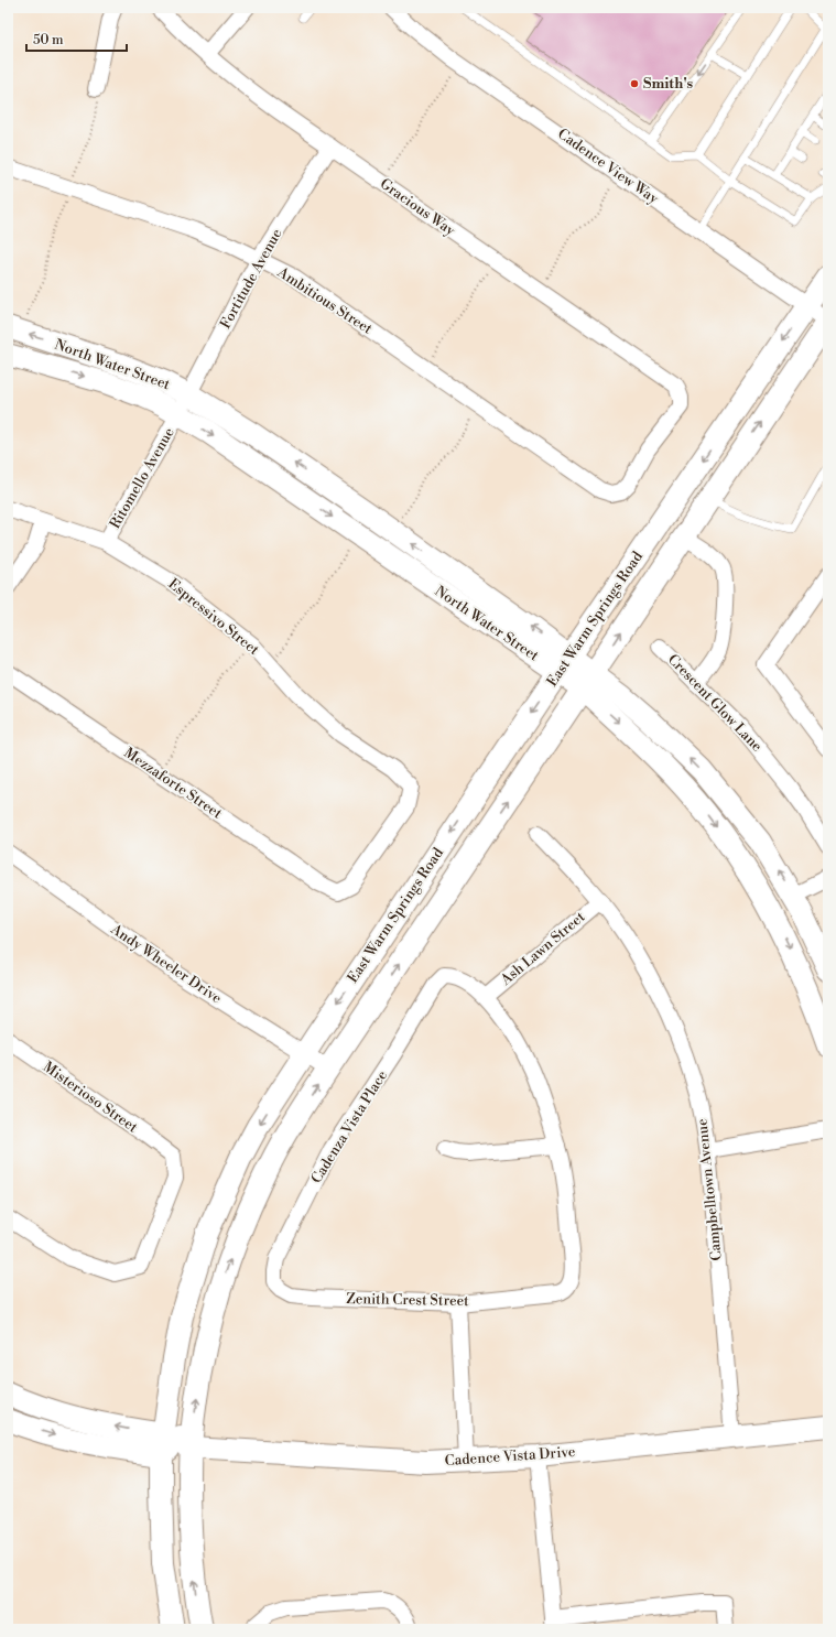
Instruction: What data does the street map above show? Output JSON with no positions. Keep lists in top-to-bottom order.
{
  "streets": {
    "main road": ["North Water Street", "East Warm Springs Road", "Cadence Vista Drive"],
    "street": [
      "Cadence View Way",
      "Gracious Way",
      "Fortitude Avenue",
      "Ambitious Street",
      "Ritomello Avenue",
      "Espressivo Street",
      "Crescent Glow Lane",
      "Mezzaforte Street",
      "Ash Lawn Street",
      "Andy Wheeler Drive",
      "Misterioso Street",
      "Cadenza Vista Place",
      "Campbelltown Avenue",
      "Zenith Crest Street"
    ]
  },
  "crossings": [
    ["Cadence View Way", "East Warm Springs Road"],
    ["Gracious Way", "Fortitude Avenue"],
    ["Gracious Way", "Ambitious Street"],
    ["Fortitude Avenue", "Ambitious Street"],
    ["Fortitude Avenue", "North Water Street"],
    ["Fortitude Avenue", "Ritomello Avenue"],
    ["North Water Street", "Ritomello Avenue"],
    ["North Water Street", "East Warm Springs Road"],
    ["Ritomello Avenue", "Espressivo Street"],
    ["Espressivo Street", "Mezzaforte Street"],
    ["East Warm Springs Road", "Andy Wheeler Drive"],
    ["East Warm Springs Road", "Cadence Vista Drive"],
    ["Ash Lawn Street", "Cadenza Vista Place"],
    ["Ash Lawn Street", "Campbelltown Avenue"],
    ["Cadenza Vista Place", "Zenith Crest Street"],
    ["Campbelltown Avenue", "Cadence Vista Drive"]
  ],
  "places": ["Smith's"],
  "scale_bar": "50 m"
}
